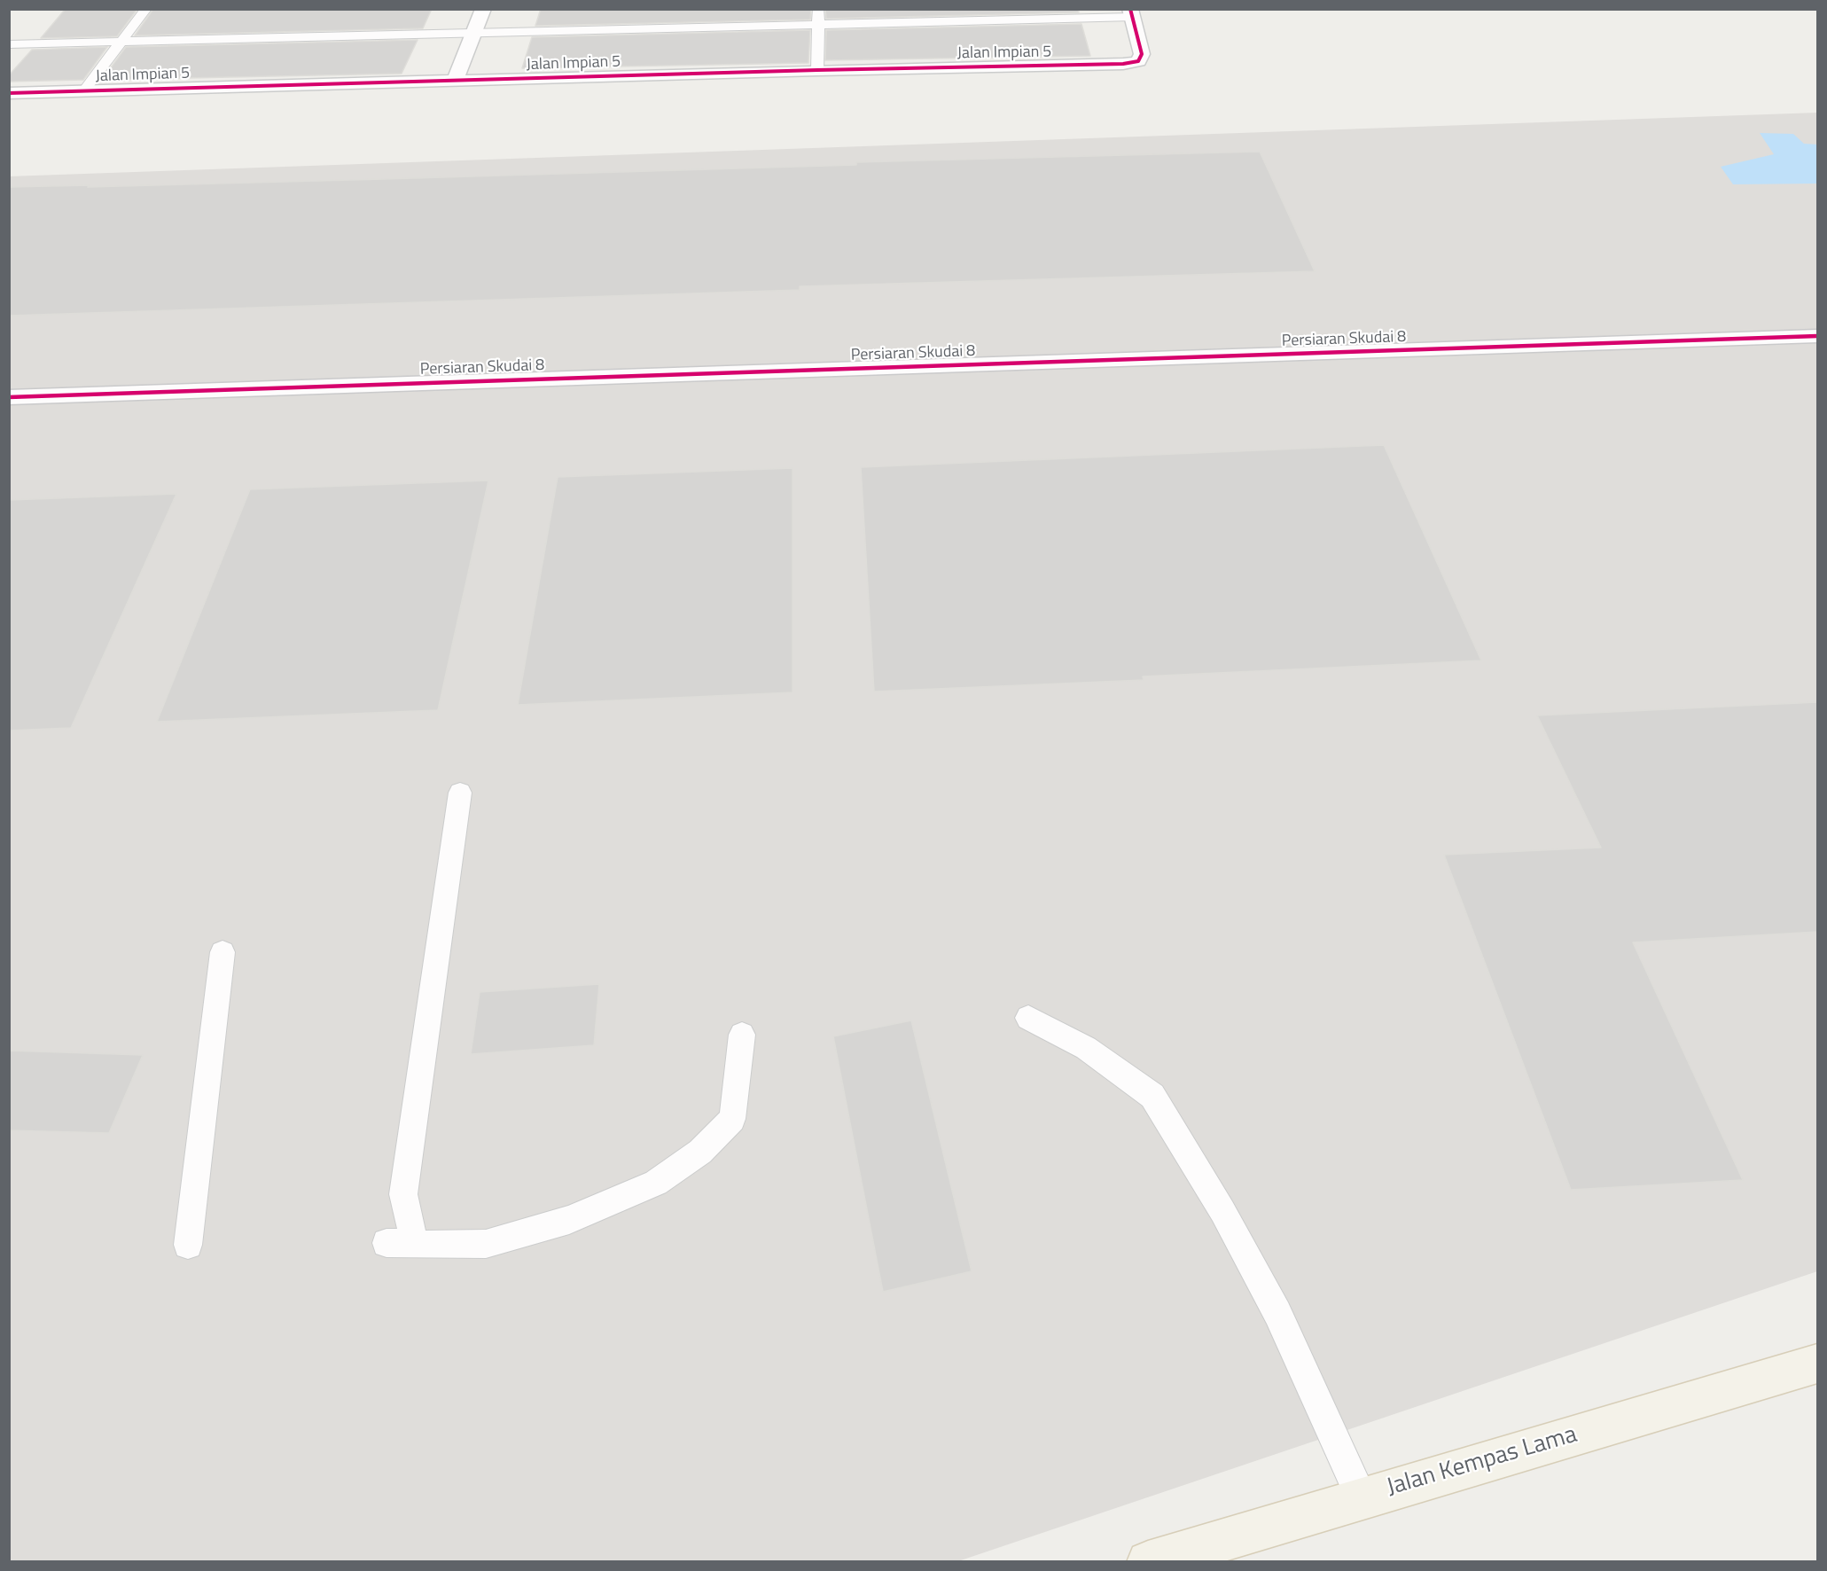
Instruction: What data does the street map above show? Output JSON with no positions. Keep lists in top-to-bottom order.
{
  "streets": {
    "main road": ["Jalan Kempas Lama"],
    "street": ["Jalan Impian 5", "Persiaran Skudai 8"]
  }
}
